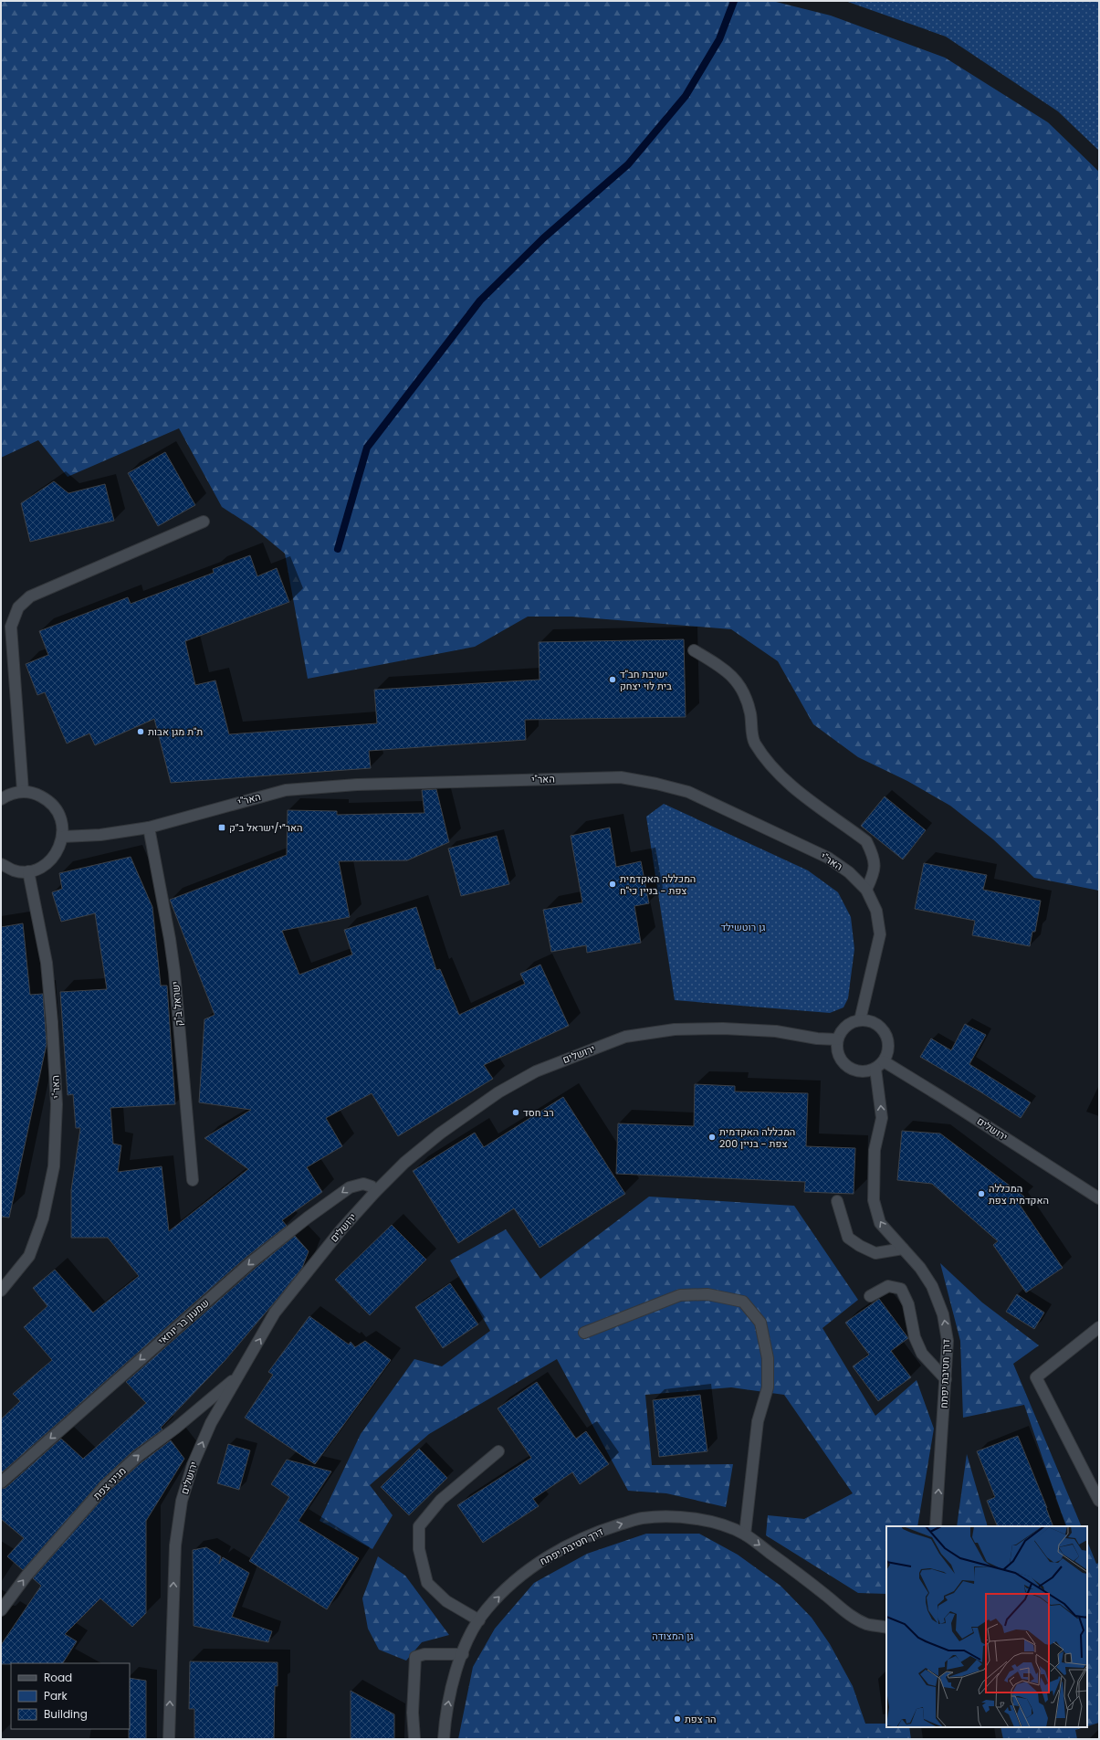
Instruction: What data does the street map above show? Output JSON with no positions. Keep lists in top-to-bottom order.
{
  "streets": {
    "street": [
      "האר\"י",
      "ישראל ב\"ק",
      "ירושלים",
      "שמעון בר יוחאי",
      "דרך חטיבת יפתח",
      "מגיני צפת"
    ]
  },
  "crossings": [
    ["האר\"י", "ישראל ב\"ק"],
    ["האר\"י", "ירושלים"],
    ["האר\"י", "דרך חטיבת יפתח"],
    ["ירושלים", "שמעון בר יוחאי"],
    ["ירושלים", "דרך חטיבת יפתח"],
    ["ירושלים", "מגיני צפת"]
  ],
  "one_way": ["ירושלים", "שמעון בר יוחאי", "מגיני צפת"],
  "parks": ["גן רוטשילד", "גן המצודה"],
  "places": {
    "other": [
      "ישיבת חב\"ד בית לוי יצחק",
      "ת\"ת מגן אבות",
      "המכללה האקדמית צפת - בניין כי\"ח",
      "רב חסד",
      "המכללה האקדמית צפת - בניין 200",
      "המכללה האקדמית צפת",
      "הר צפת"
    ],
    "transit": ["האר״י/ישראל ב״ק"]
  },
  "legend": ["Road", "Park", "Building"]
}
